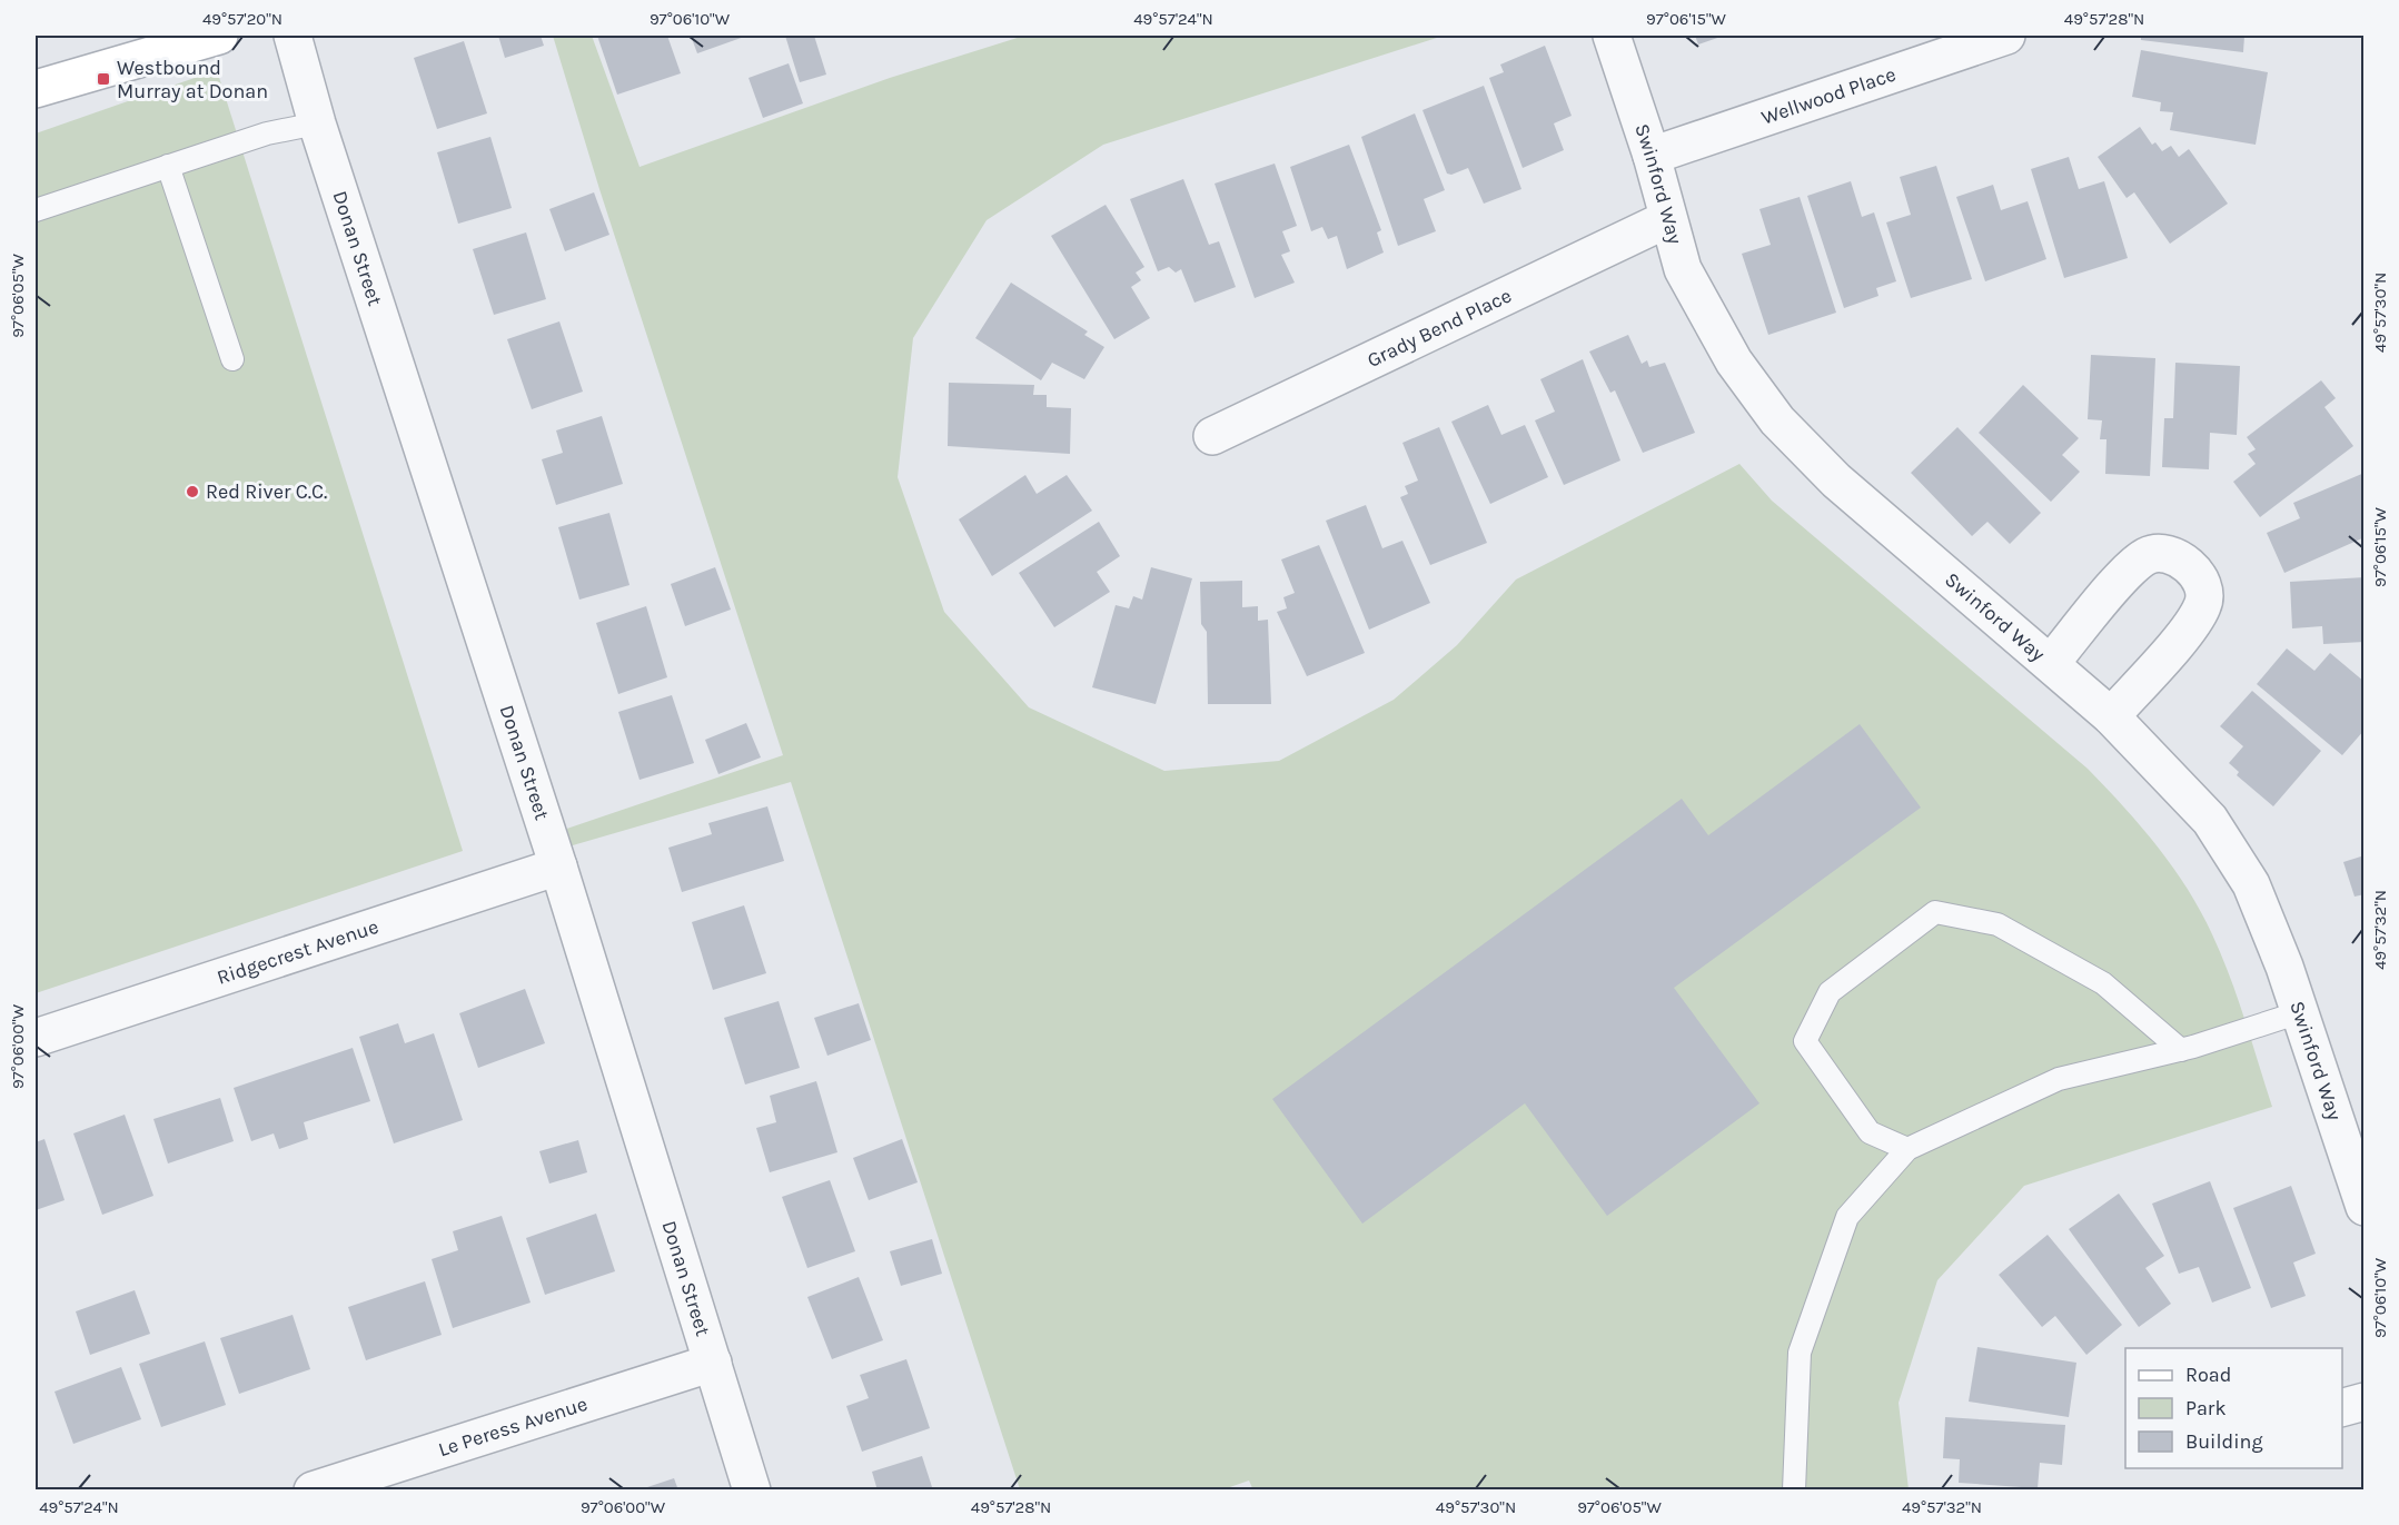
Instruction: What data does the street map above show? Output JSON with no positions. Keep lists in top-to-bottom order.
{
  "streets": {
    "street": [
      "Wellwood Place",
      "Swinford Way",
      "Donan Street",
      "Grady Bend Place",
      "Ridgecrest Avenue",
      "Le Peress Avenue"
    ]
  },
  "crossings": [
    ["Wellwood Place", "Swinford Way"],
    ["Swinford Way", "Grady Bend Place"],
    ["Donan Street", "Ridgecrest Avenue"],
    ["Donan Street", "Le Peress Avenue"]
  ],
  "places": {
    "transit": ["Westbound Murray at Donan"],
    "other": ["Red River C.C."]
  },
  "legend": ["Road", "Park", "Building"],
  "coordinates": [
    "49°57'20\"N",
    "97°06'10\"W",
    "49°57'24\"N",
    "97°06'15\"W",
    "49°57'28\"N",
    "97°06'05\"W",
    "49°57'30\"N",
    "49°57'32\"N",
    "97°06'00\"W"
  ]
}
